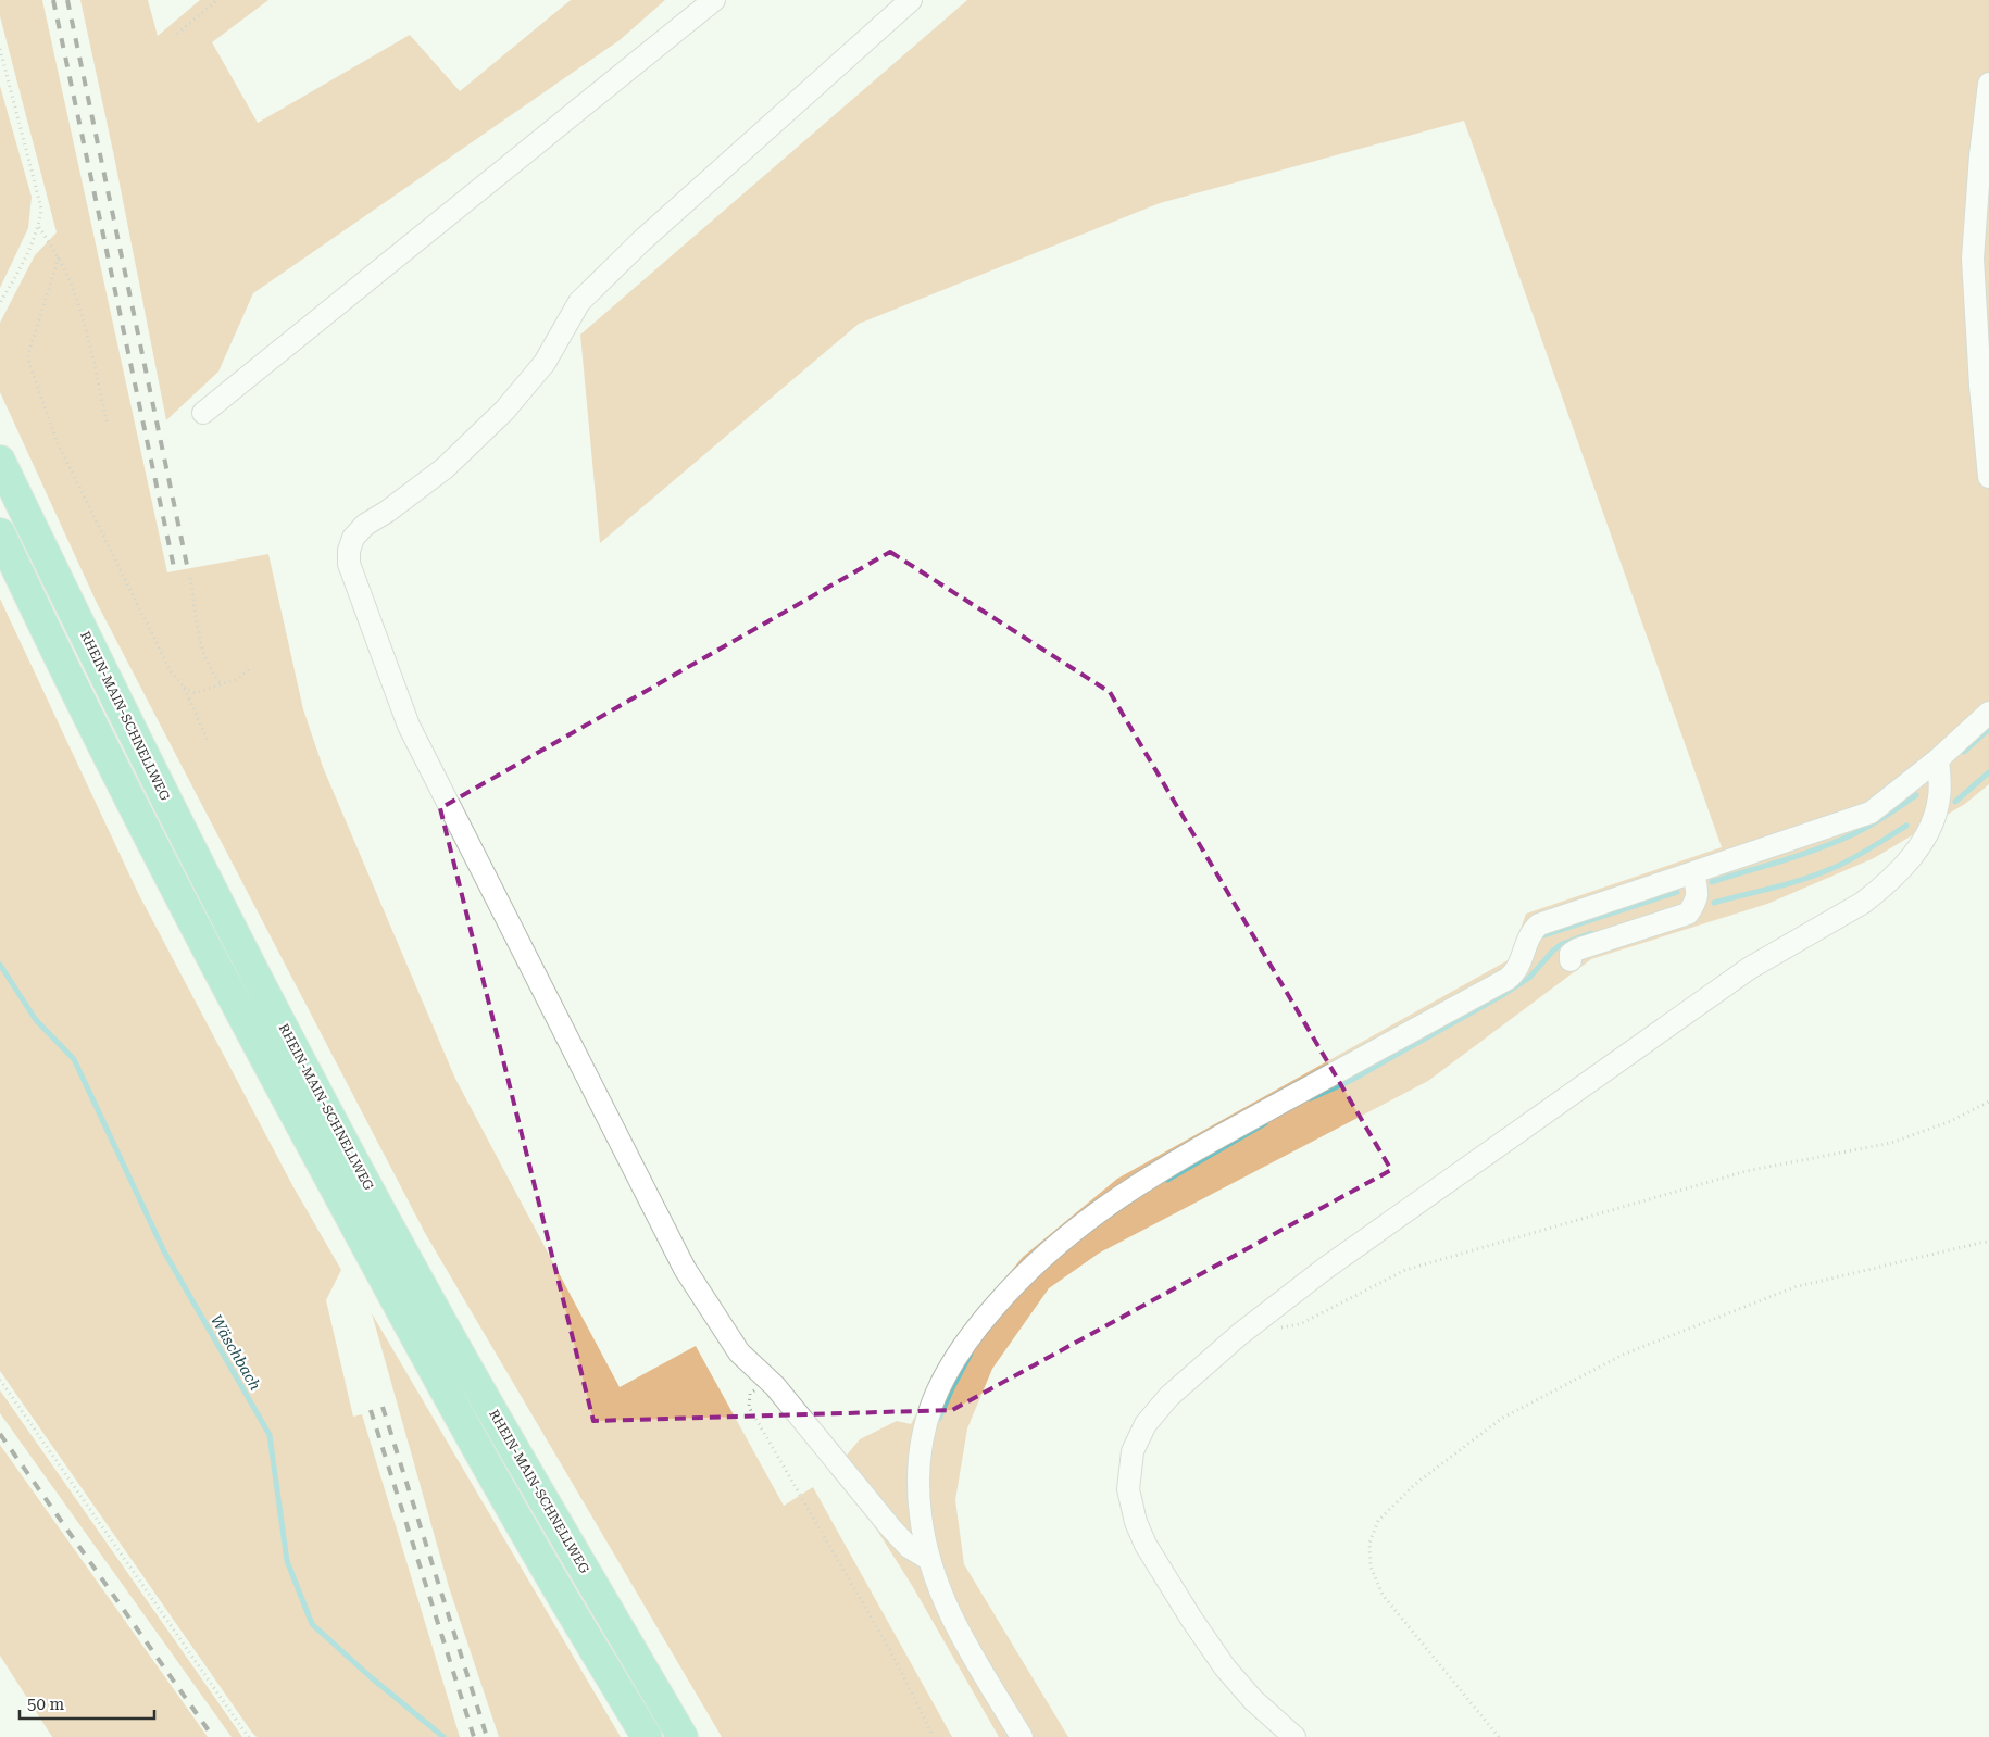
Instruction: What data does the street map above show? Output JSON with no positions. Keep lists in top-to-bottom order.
{
  "streets": {
    "highway": ["RHEIN-MAIN-SCHNELLWEG"]
  },
  "water": ["Wäschbach"],
  "scale_bar": "50 m"
}
